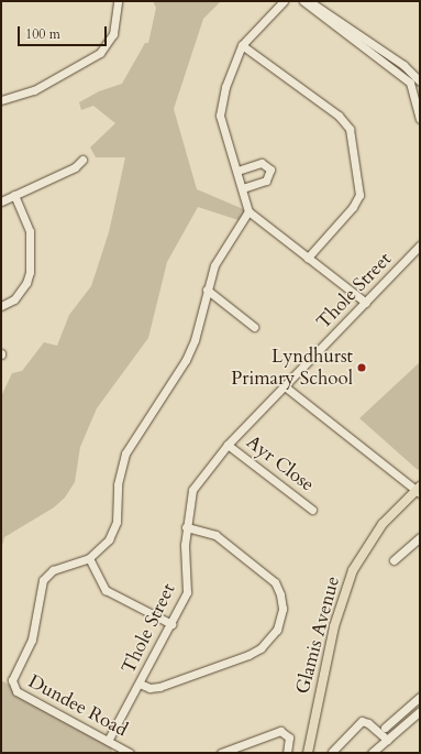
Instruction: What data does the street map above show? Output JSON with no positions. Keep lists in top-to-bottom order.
{
  "streets": {
    "main road": ["Glamis Avenue"],
    "street": ["Thole Street", "Ayr Close", "Dundee Road"]
  },
  "crossings": [
    ["Thole Street", "Ayr Close"],
    ["Thole Street", "Dundee Road"]
  ],
  "places": ["Lyndhurst Primary School"],
  "scale_bar": "100 m"
}
